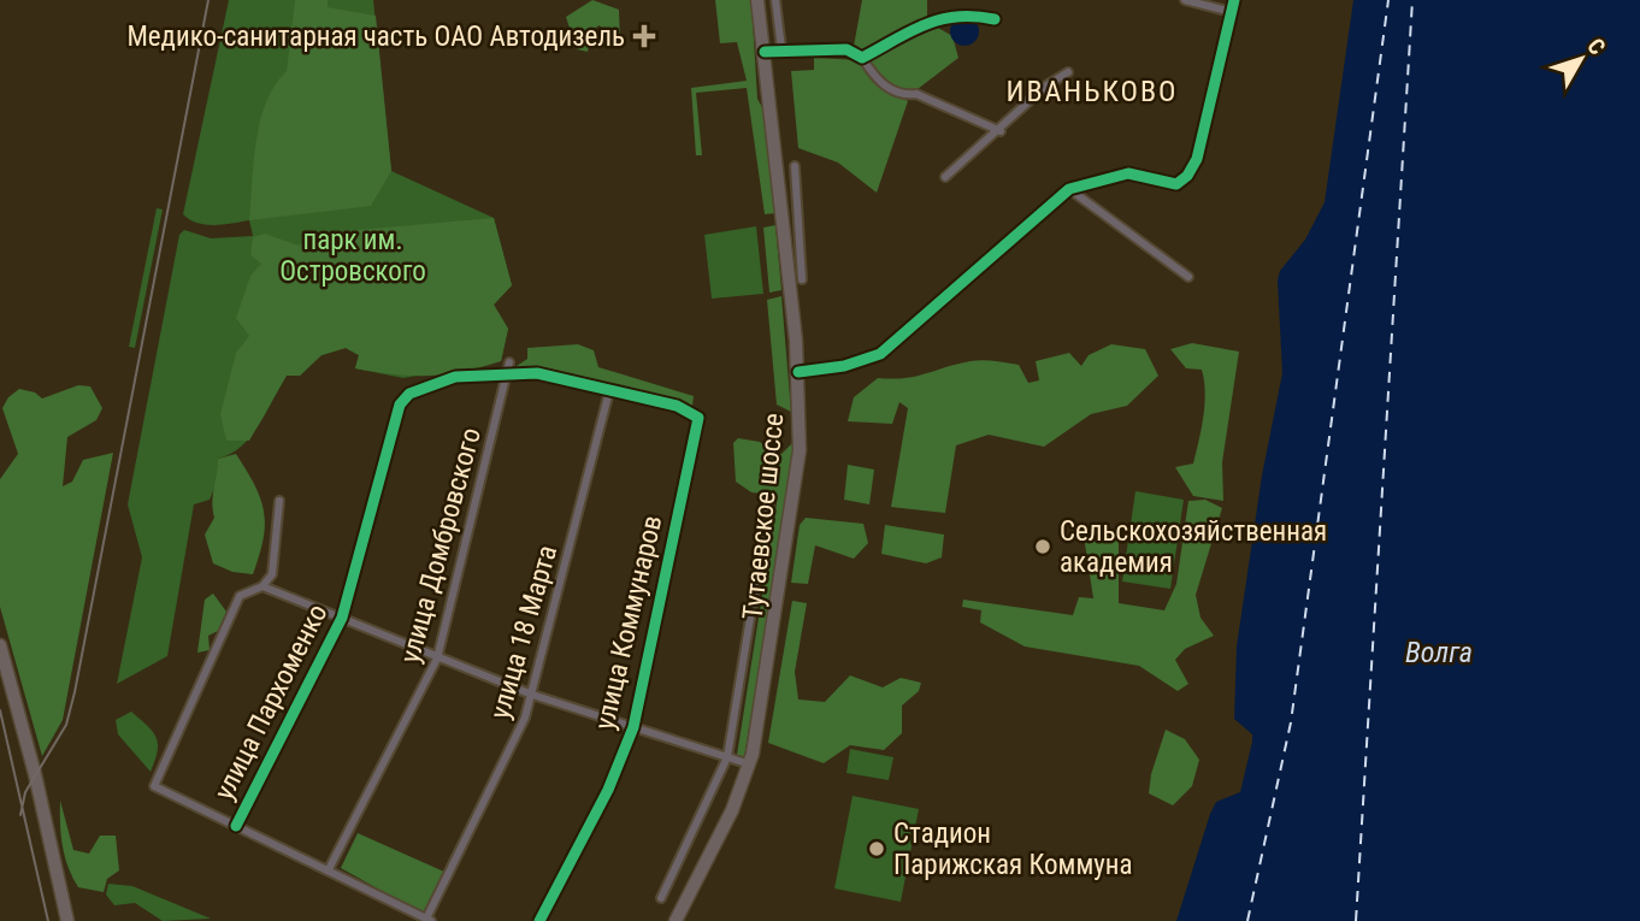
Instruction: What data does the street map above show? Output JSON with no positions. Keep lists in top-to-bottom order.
{
  "streets": {
    "main road": ["Тутаевское шоссе"],
    "street": [
      "улица Домбровского",
      "улица Коммунаров",
      "улица 18 Марта",
      "улица Пархоменко"
    ]
  },
  "crossings": [
    ["улица Домбровского", "улица Пархоменко"],
    ["улица Коммунаров", "улица 18 Марта"]
  ],
  "districts": ["ИВАНЬКОВО"],
  "water": ["Волга"],
  "parks": ["парк им. Островского"],
  "places": {
    "health": ["Медико-санитарная часть ОАО Автодизель"],
    "other": ["Сельскохозяйственная академия", "Стадион Парижская Коммуна"]
  },
  "north": "top right"
}
